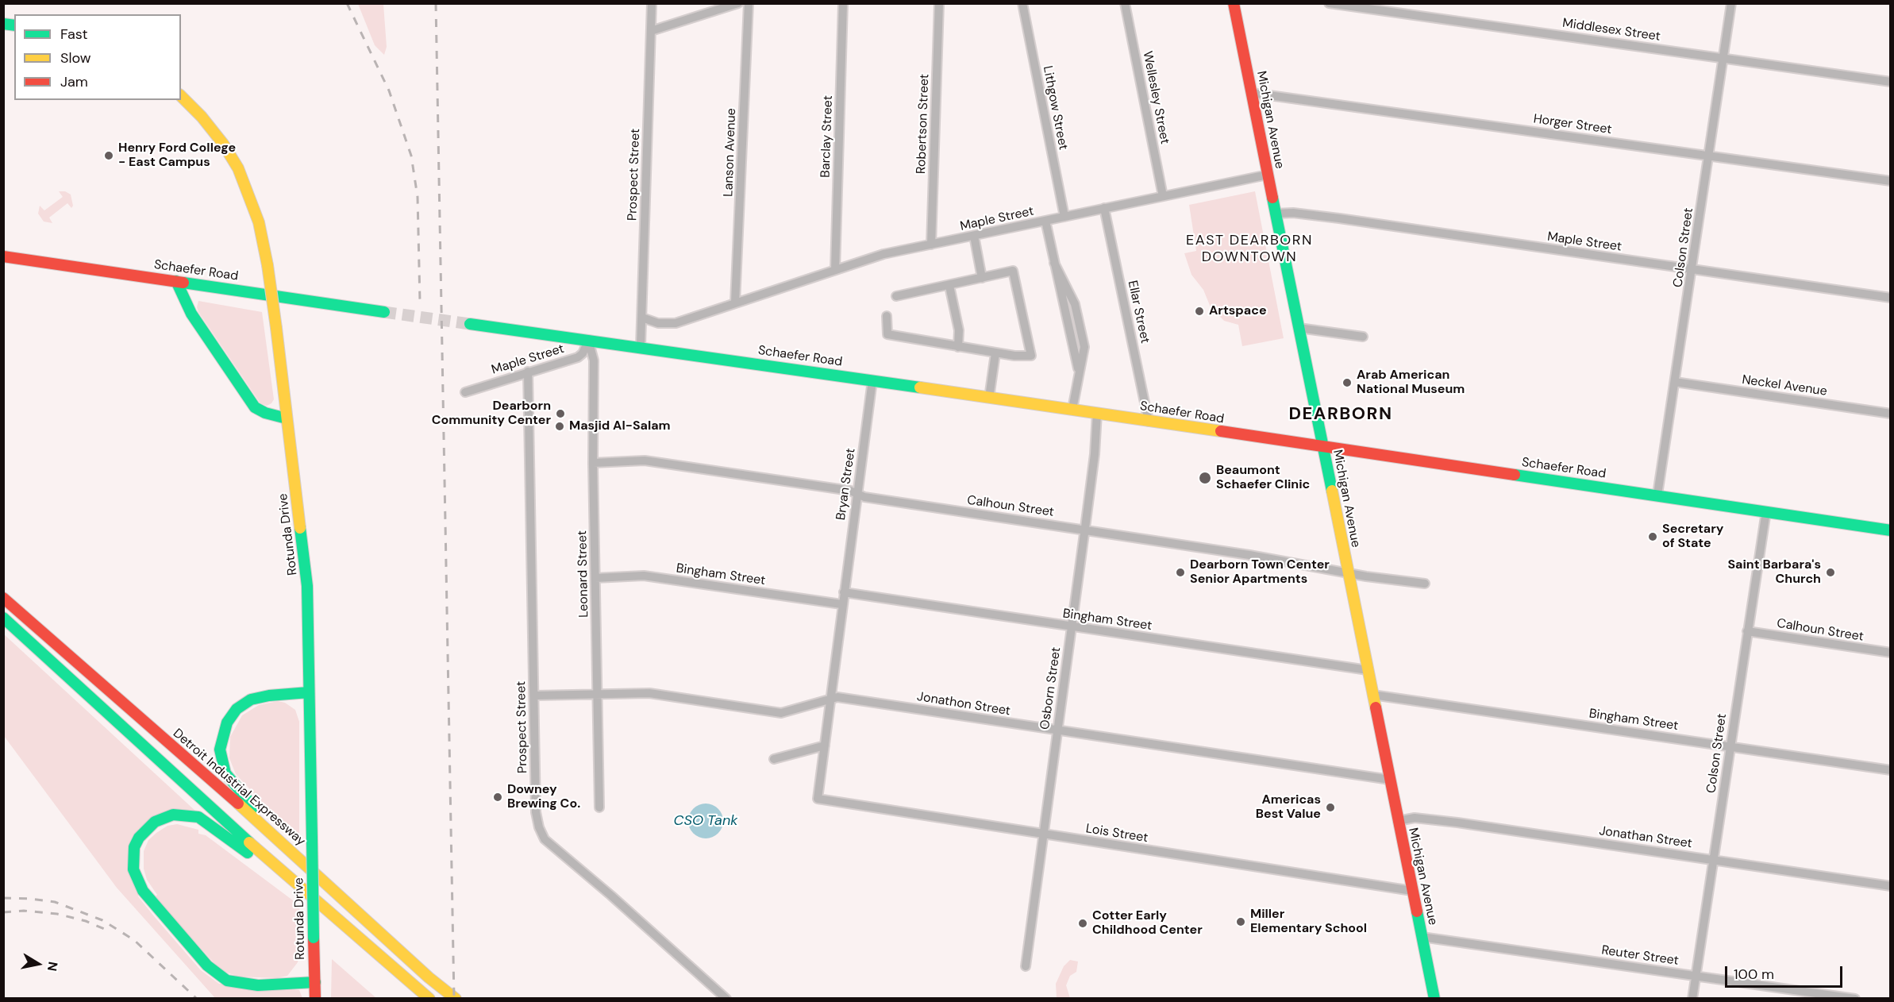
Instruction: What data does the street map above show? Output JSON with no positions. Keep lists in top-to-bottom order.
{
  "streets": {
    "main road": [
      "Michigan Avenue",
      "Schaefer Road",
      "Rotunda Drive",
      "Detroit Industrial Expressway"
    ],
    "street": [
      "Middlesex Street",
      "Wellesley Street",
      "Lithgow Street",
      "Robertson Street",
      "Horger Street",
      "Barclay Street",
      "Lanson Avenue",
      "Prospect Street",
      "Maple Street",
      "Colson Street",
      "Ellar Street",
      "Neckel Avenue",
      "Bryan Street",
      "Calhoun Street",
      "Leonard Street",
      "Bingham Street",
      "Osborn Street",
      "Jonathon Street",
      "Lois Street",
      "Jonathan Street",
      "Reuter Street"
    ]
  },
  "crossings": [
    ["Middlesex Street", "Colson Street"],
    ["Wellesley Street", "Maple Street"],
    ["Lithgow Street", "Maple Street"],
    ["Michigan Avenue", "Horger Street"],
    ["Michigan Avenue", "Maple Street"],
    ["Michigan Avenue", "Schaefer Road"],
    ["Michigan Avenue", "Calhoun Street"],
    ["Michigan Avenue", "Bingham Street"],
    ["Michigan Avenue", "Jonathon Street"],
    ["Michigan Avenue", "Lois Street"],
    ["Michigan Avenue", "Jonathan Street"],
    ["Michigan Avenue", "Reuter Street"],
    ["Robertson Street", "Maple Street"],
    ["Horger Street", "Colson Street"],
    ["Barclay Street", "Maple Street"],
    ["Lanson Avenue", "Maple Street"],
    ["Prospect Street", "Maple Street"],
    ["Prospect Street", "Schaefer Road"],
    ["Prospect Street", "Jonathon Street"],
    ["Maple Street", "Colson Street"],
    ["Maple Street", "Schaefer Road"],
    ["Maple Street", "Ellar Street"],
    ["Maple Street", "Leonard Street"],
    ["Colson Street", "Schaefer Road"],
    ["Colson Street", "Neckel Avenue"],
    ["Colson Street", "Calhoun Street"],
    ["Colson Street", "Bingham Street"],
    ["Colson Street", "Jonathan Street"],
    ["Colson Street", "Reuter Street"],
    ["Schaefer Road", "Ellar Street"],
    ["Schaefer Road", "Bryan Street"],
    ["Schaefer Road", "Leonard Street"],
    ["Schaefer Road", "Osborn Street"],
    ["Bryan Street", "Calhoun Street"],
    ["Bryan Street", "Bingham Street"],
    ["Calhoun Street", "Leonard Street"],
    ["Calhoun Street", "Osborn Street"],
    ["Leonard Street", "Bingham Street"],
    ["Leonard Street", "Jonathon Street"],
    ["Bingham Street", "Osborn Street"],
    ["Osborn Street", "Jonathon Street"],
    ["Osborn Street", "Lois Street"]
  ],
  "districts": ["EAST DEARBORN DOWNTOWN", "DEARBORN"],
  "water": ["CSO Tank"],
  "places": [
    "Henry Ford College - East Campus",
    "Artspace",
    "Arab American National Museum",
    "Dearborn Community Center",
    "Masjid Al-Salam",
    "Beaumont Schaefer Clinic",
    "Secretary of State",
    "Dearborn Town Center Senior Apartments",
    "Saint Barbara's Church",
    "Downey Brewing Co.",
    "Americas Best Value",
    "Miller Elementary School",
    "Cotter Early Childhood Center"
  ],
  "legend": ["Fast", "Slow", "Jam"],
  "scale_bar": "100 m",
  "north": "right"
}
